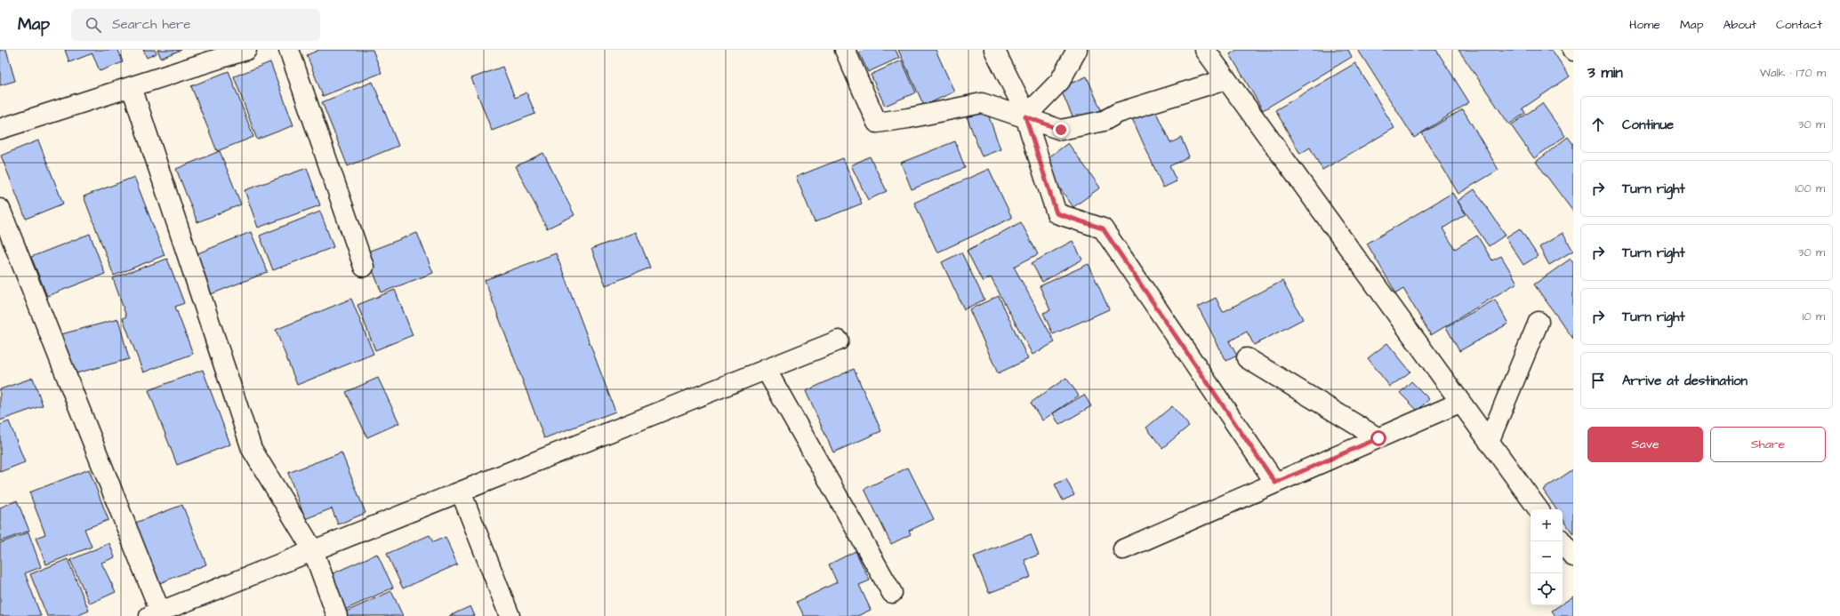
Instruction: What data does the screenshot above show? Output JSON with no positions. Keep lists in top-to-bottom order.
{
  "page": {
    "header": "Map",
    "search": "Search here",
    "nav": [
      "Home",
      "Map",
      "About",
      "Contact"
    ],
    "heading": ["3 min", "Walk · 170 m"],
    "list": [
      ["Continue", "30 m"],
      ["Turn right", "100 m"],
      ["Turn right", "30 m"],
      ["Turn right", "10 m"],
      "Arrive at destination"
    ],
    "buttons": ["Save", "Share"],
    "map_buttons": ["+", "−"]
  }
}
